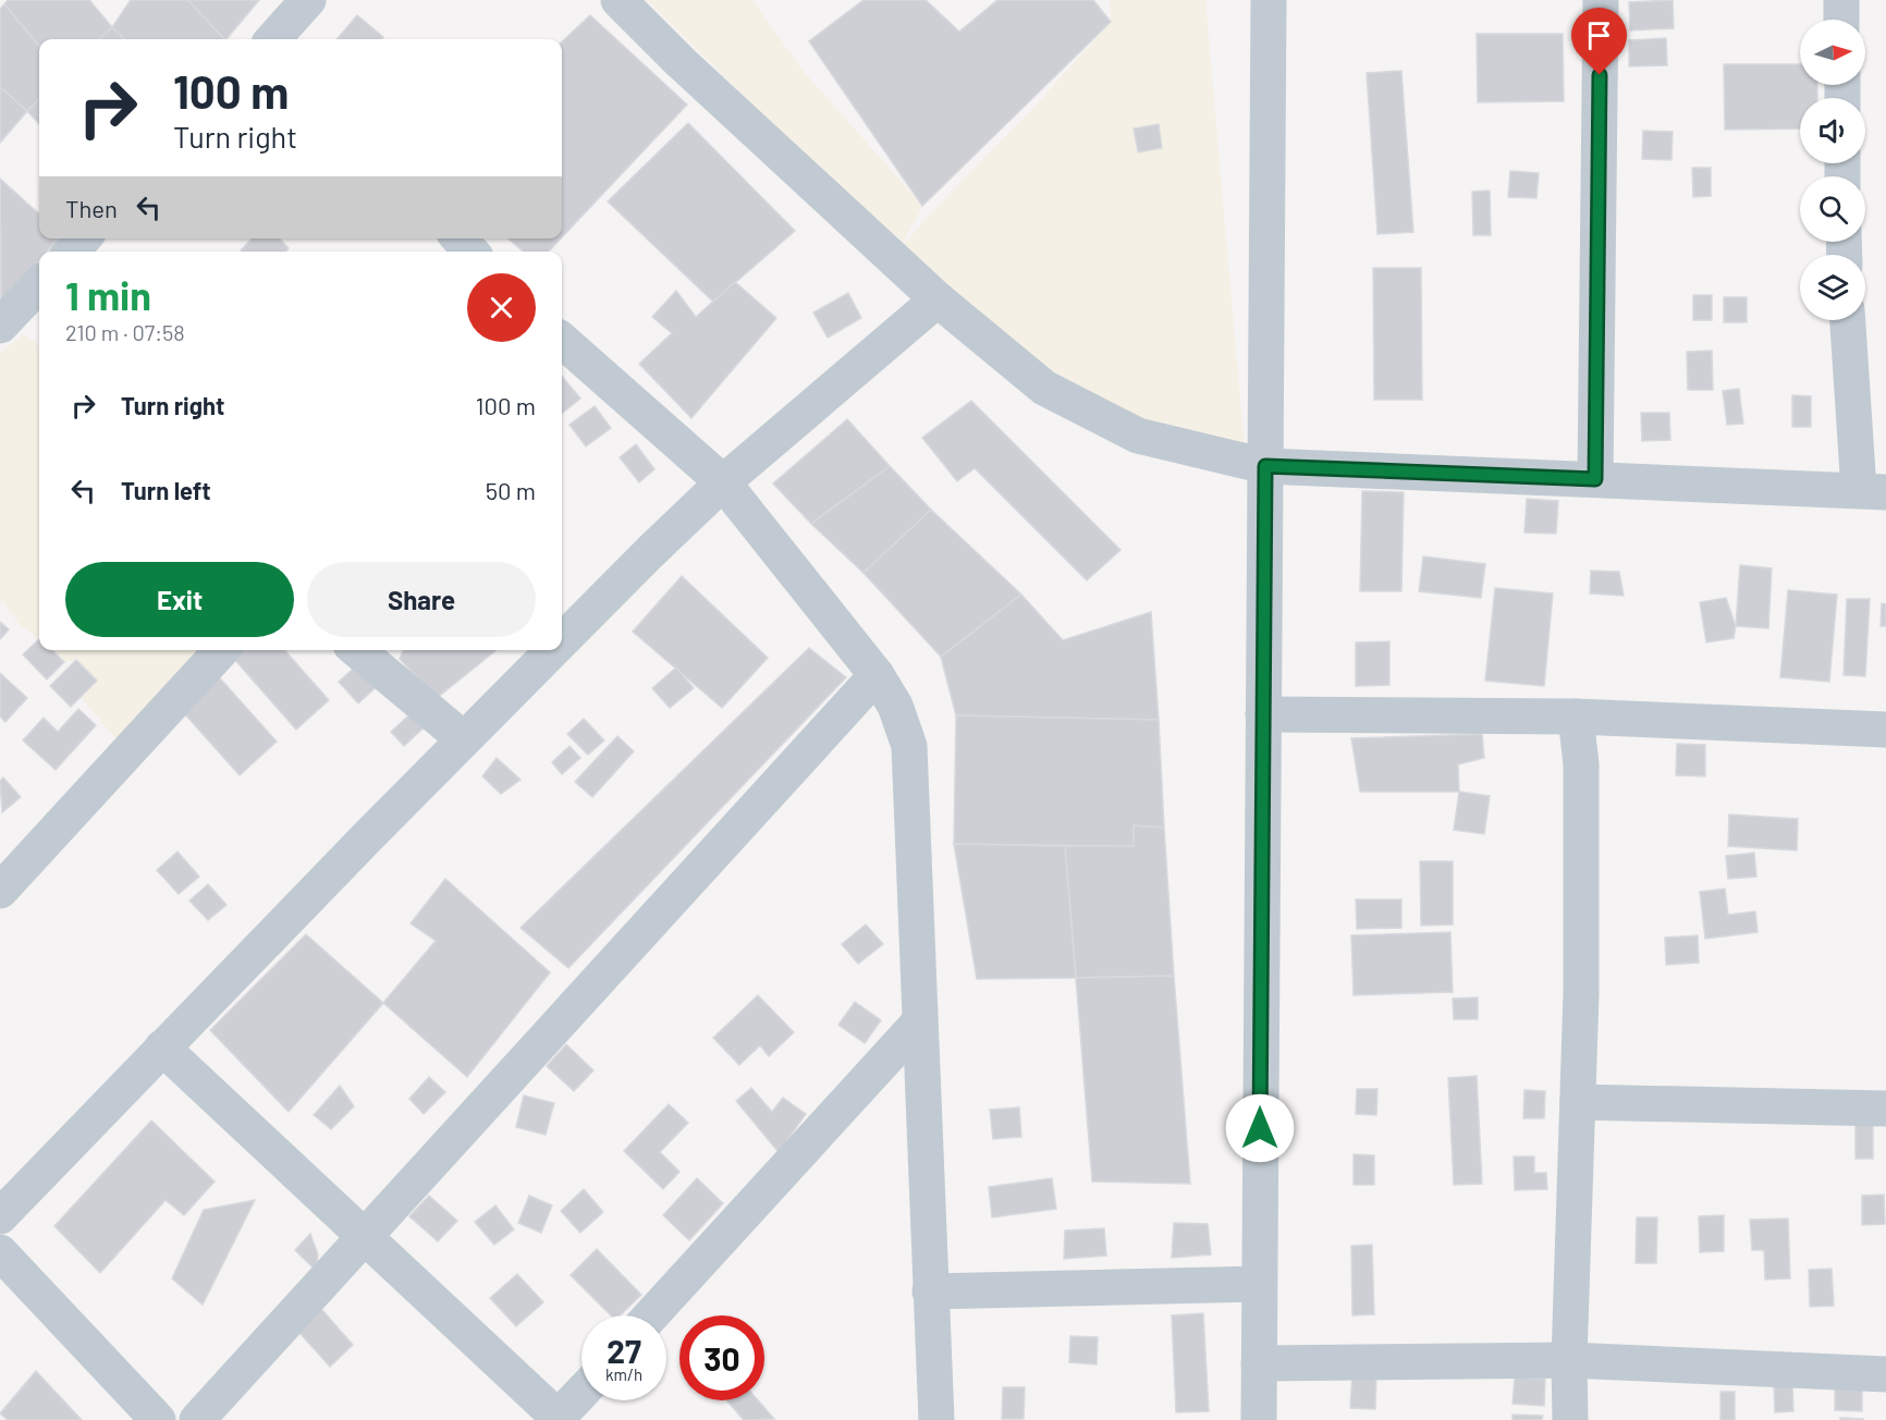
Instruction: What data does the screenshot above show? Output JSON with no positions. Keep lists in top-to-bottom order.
{
  "north": "right",
  "page": {
    "turn": ["100 m", "Turn right"],
    "then": "Then",
    "heading": ["1 min", "210 m · 07:58"],
    "list": [
      {
        "name": "Turn right",
        "value": "100 m"
      },
      {
        "name": "Turn left",
        "value": "50 m"
      }
    ],
    "buttons": ["Exit", "Share"],
    "speed": "27 km/h",
    "limit": "30"
  }
}
